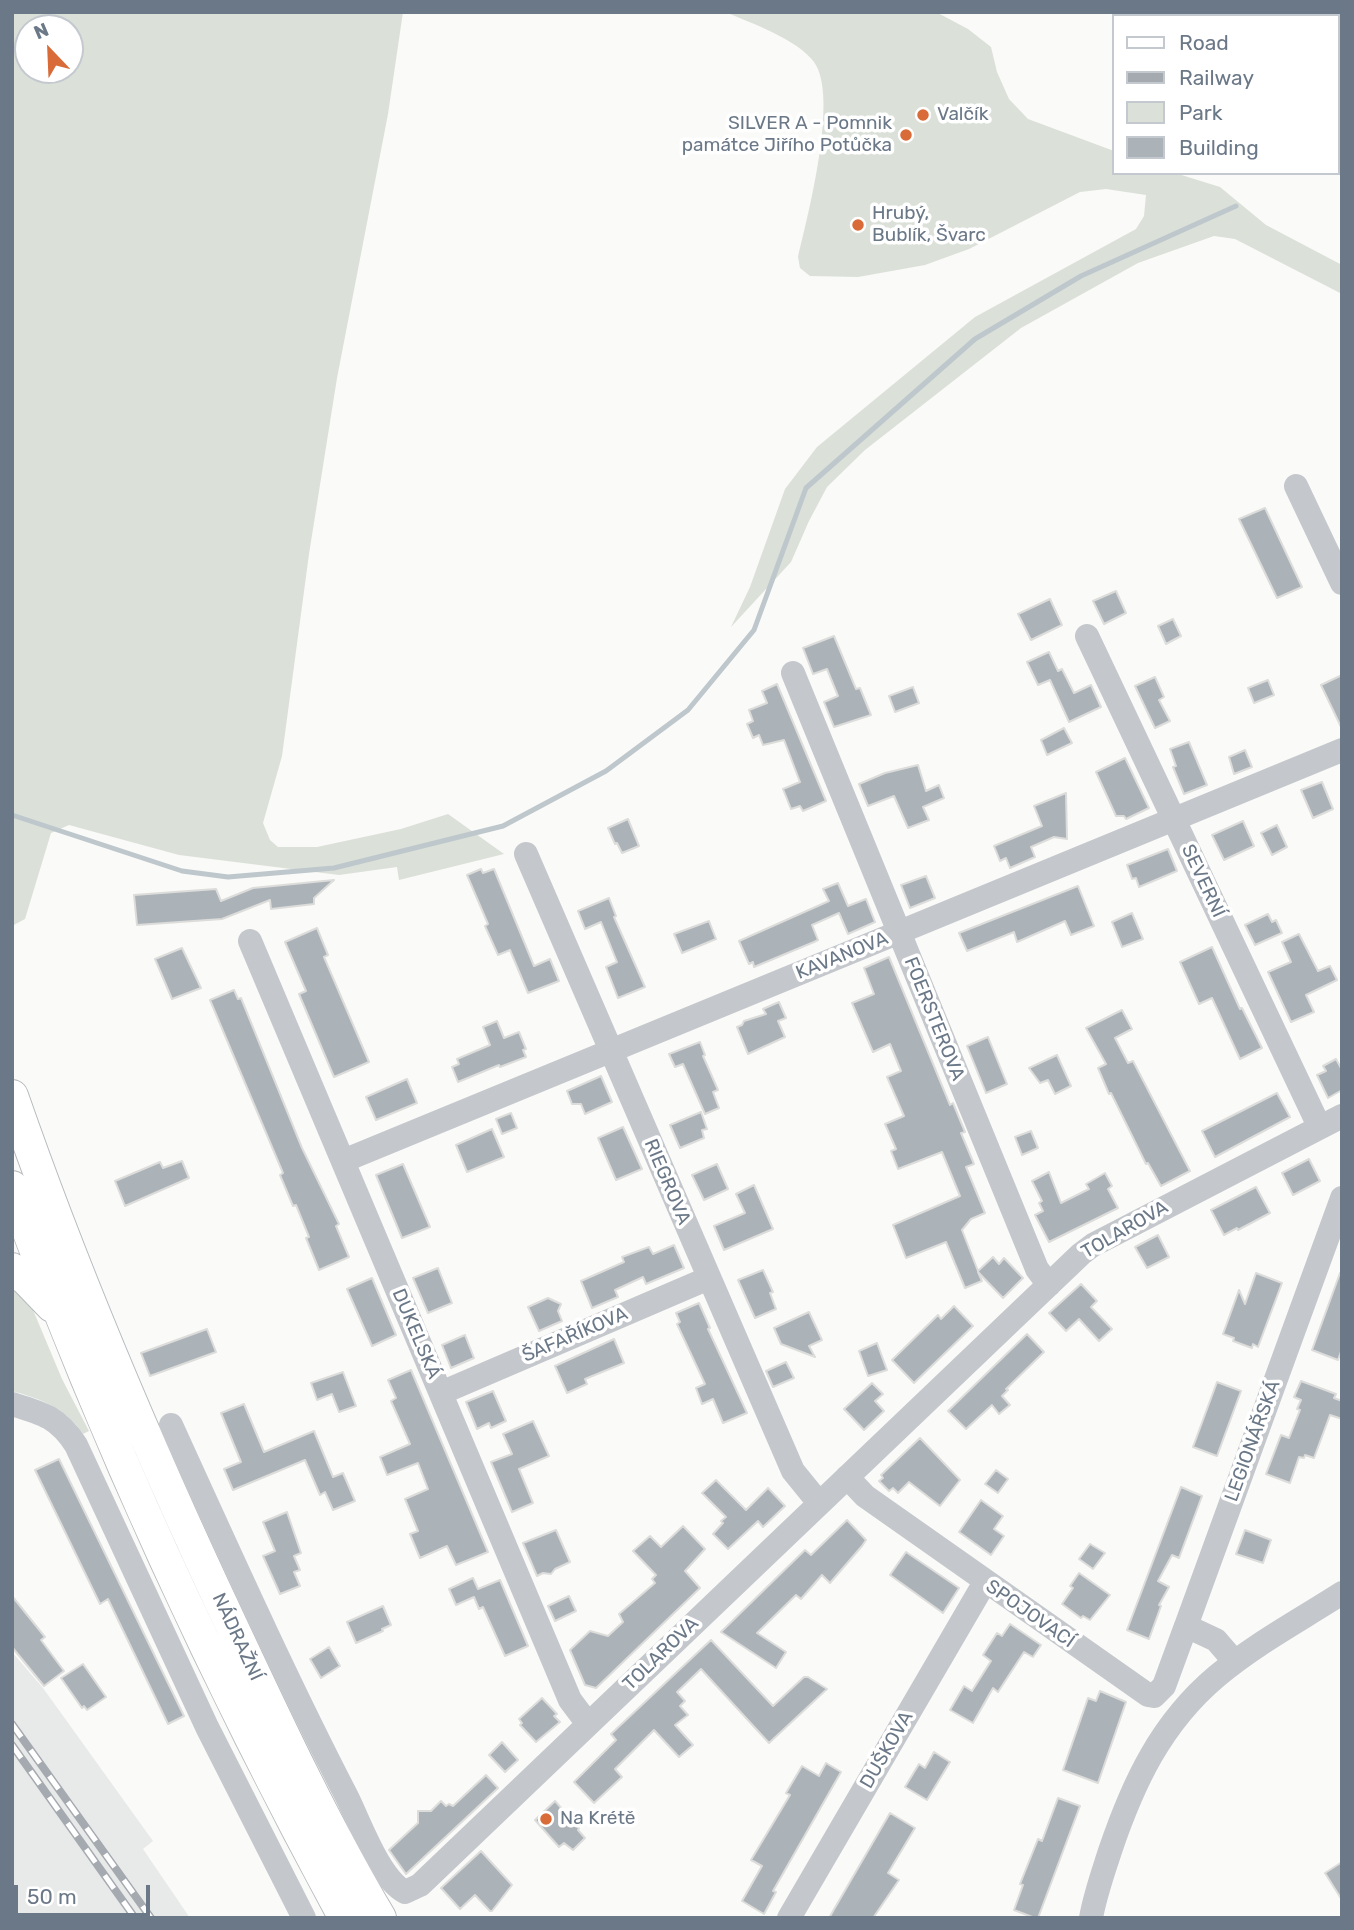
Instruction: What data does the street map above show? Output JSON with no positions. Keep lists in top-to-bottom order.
{
  "streets": {
    "main road": ["NÁDRAŽNÍ"],
    "street": [
      "SEVERNÍ",
      "KAVANOVA",
      "FOERSTEROVA",
      "RIEGROVA",
      "TOLAROVA",
      "DUKELSKÁ",
      "ŠAFAŘÍKOVA",
      "LEGIONÁŘSKÁ",
      "SPOJOVACÍ",
      "DUŠKOVA"
    ]
  },
  "crossings": [
    ["SEVERNÍ", "KAVANOVA"],
    ["SEVERNÍ", "TOLAROVA"],
    ["KAVANOVA", "FOERSTEROVA"],
    ["KAVANOVA", "RIEGROVA"],
    ["KAVANOVA", "DUKELSKÁ"],
    ["FOERSTEROVA", "TOLAROVA"],
    ["RIEGROVA", "TOLAROVA"],
    ["RIEGROVA", "ŠAFAŘÍKOVA"],
    ["TOLAROVA", "DUKELSKÁ"],
    ["TOLAROVA", "SPOJOVACÍ"],
    ["DUKELSKÁ", "ŠAFAŘÍKOVA"],
    ["LEGIONÁŘSKÁ", "SPOJOVACÍ"],
    ["SPOJOVACÍ", "DUŠKOVA"]
  ],
  "places": [
    "Valčík",
    "SILVER A - Pomnik památce Jiřího Potůčka",
    "Hrubý, Bublík, Švarc",
    "Na Krétě"
  ],
  "legend": [
    "Road",
    "Railway",
    "Park",
    "Building"
  ],
  "scale_bar": "50 m",
  "north": "top left"
}
